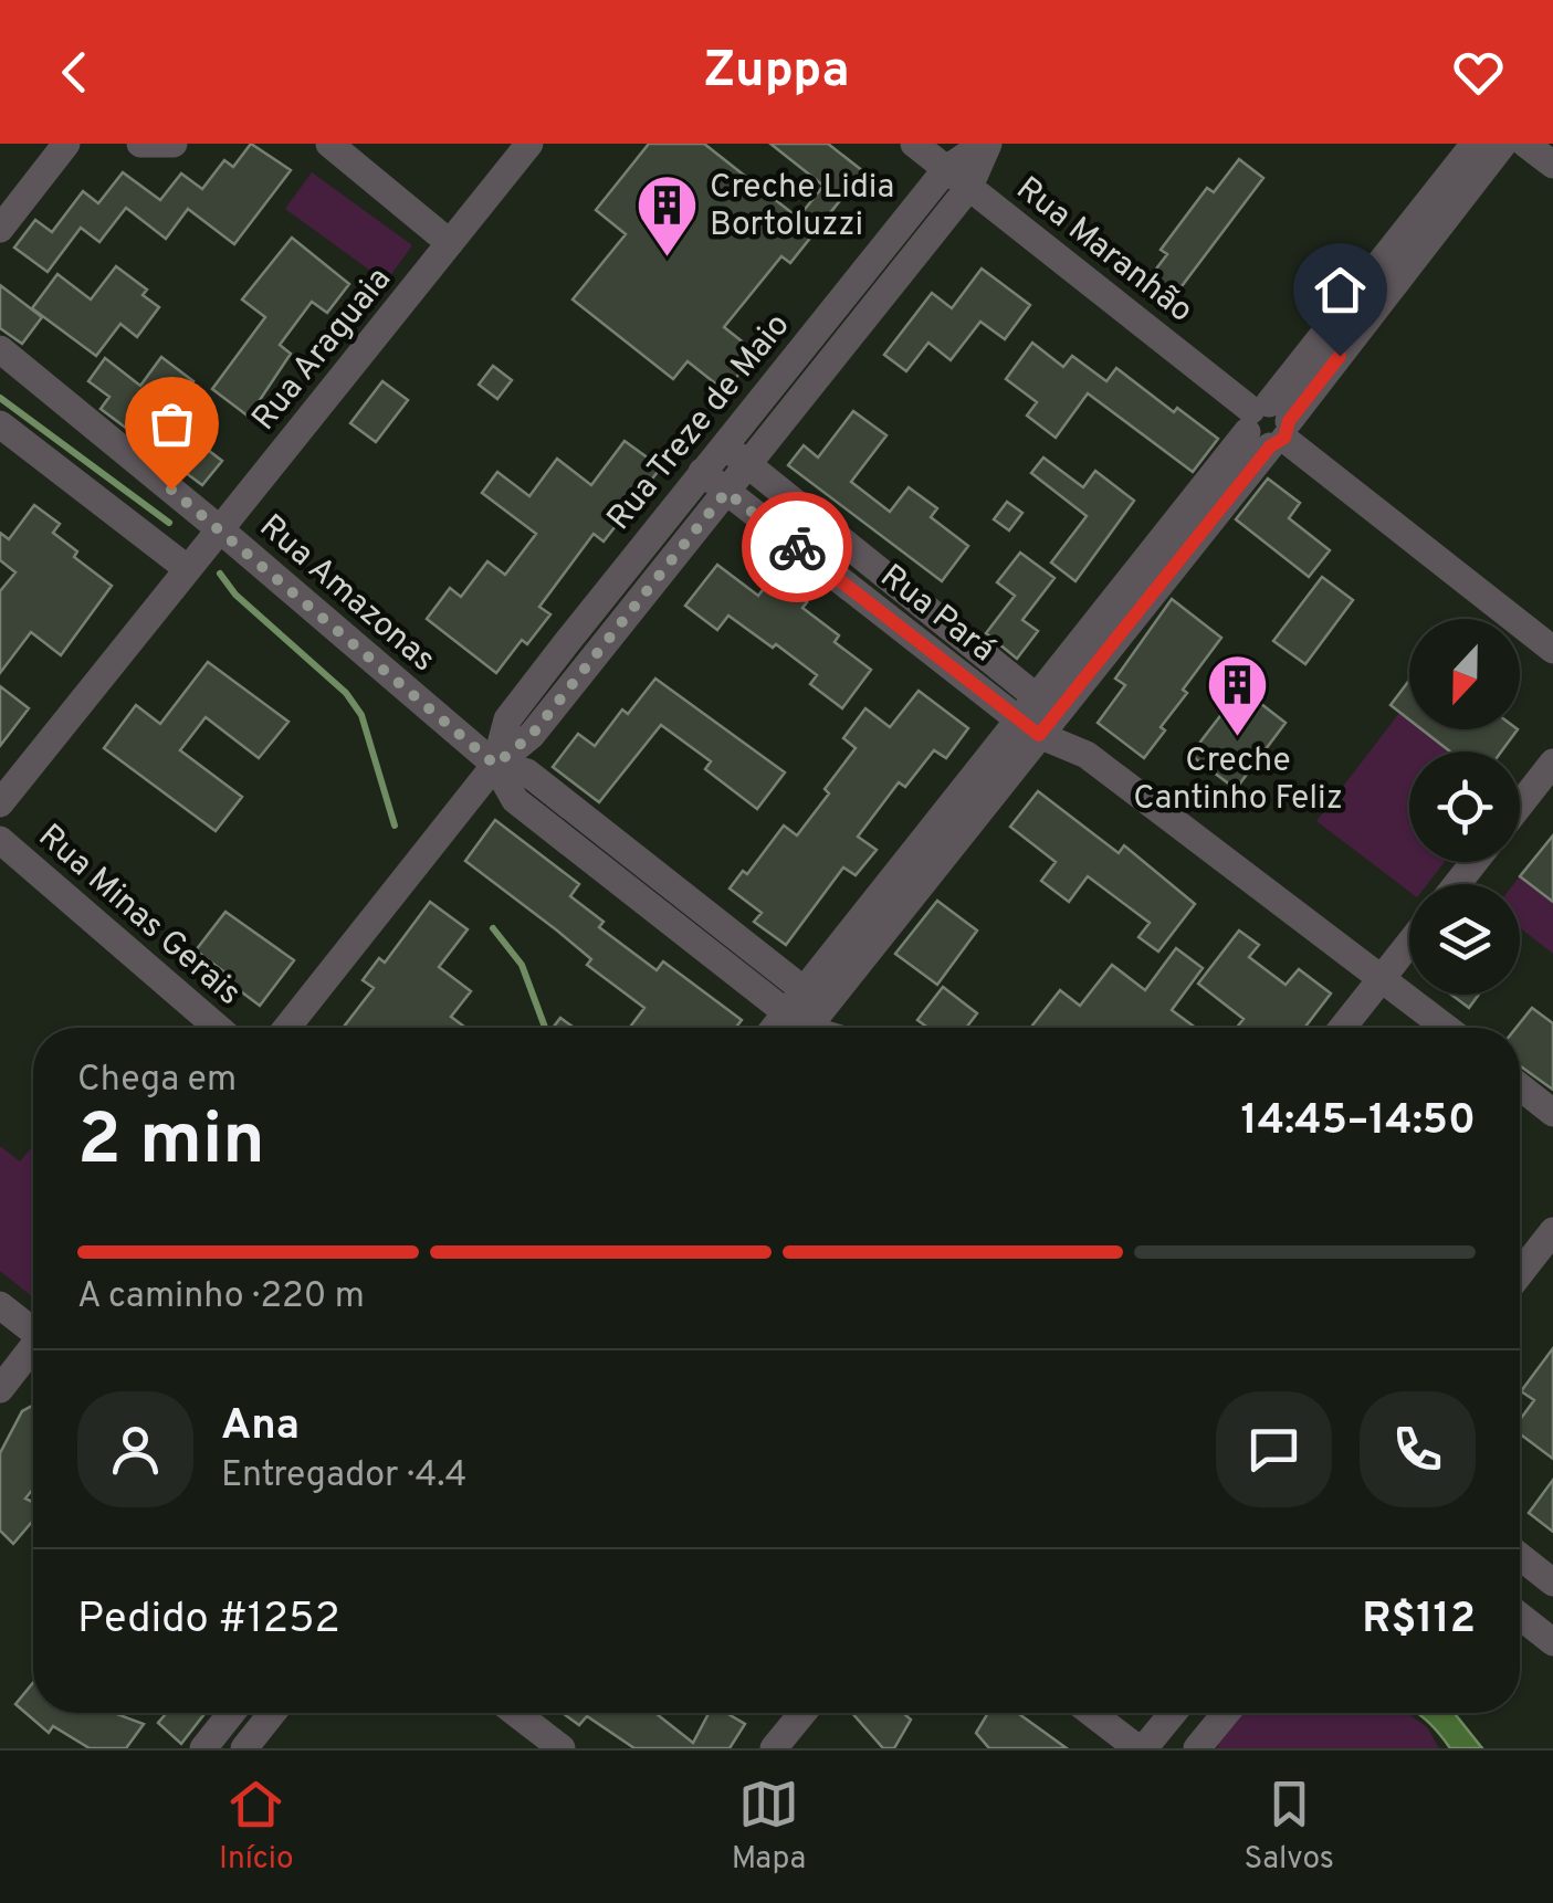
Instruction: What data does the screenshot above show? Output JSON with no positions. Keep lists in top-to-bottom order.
{
  "streets": {
    "street": [
      "Rua Maranhão",
      "Rua Araguaia",
      "Rua Treze de Maio",
      "Rua Amazonas",
      "Rua Pará",
      "Rua Minas Gerais"
    ]
  },
  "crossings": [
    ["Rua Maranhão", "Rua Treze de Maio"],
    ["Rua Araguaia", "Rua Amazonas"],
    ["Rua Treze de Maio", "Rua Amazonas"],
    ["Rua Treze de Maio", "Rua Pará"]
  ],
  "places": {
    "building": ["Creche Lidia Bortoluzzi", "Creche Cantinho Feliz"]
  },
  "north": "bottom",
  "page": {
    "header": "Zuppa",
    "heading": ["2 min", "Chega em", "14:45–14:50"],
    "panel": [
      "Ana",
      "Entregador · 4.4",
      "Pedido #1252",
      "R$112"
    ],
    "bar": "A caminho · 220 m",
    "tabs": ["Início", "Mapa", "Salvos"]
  }
}
